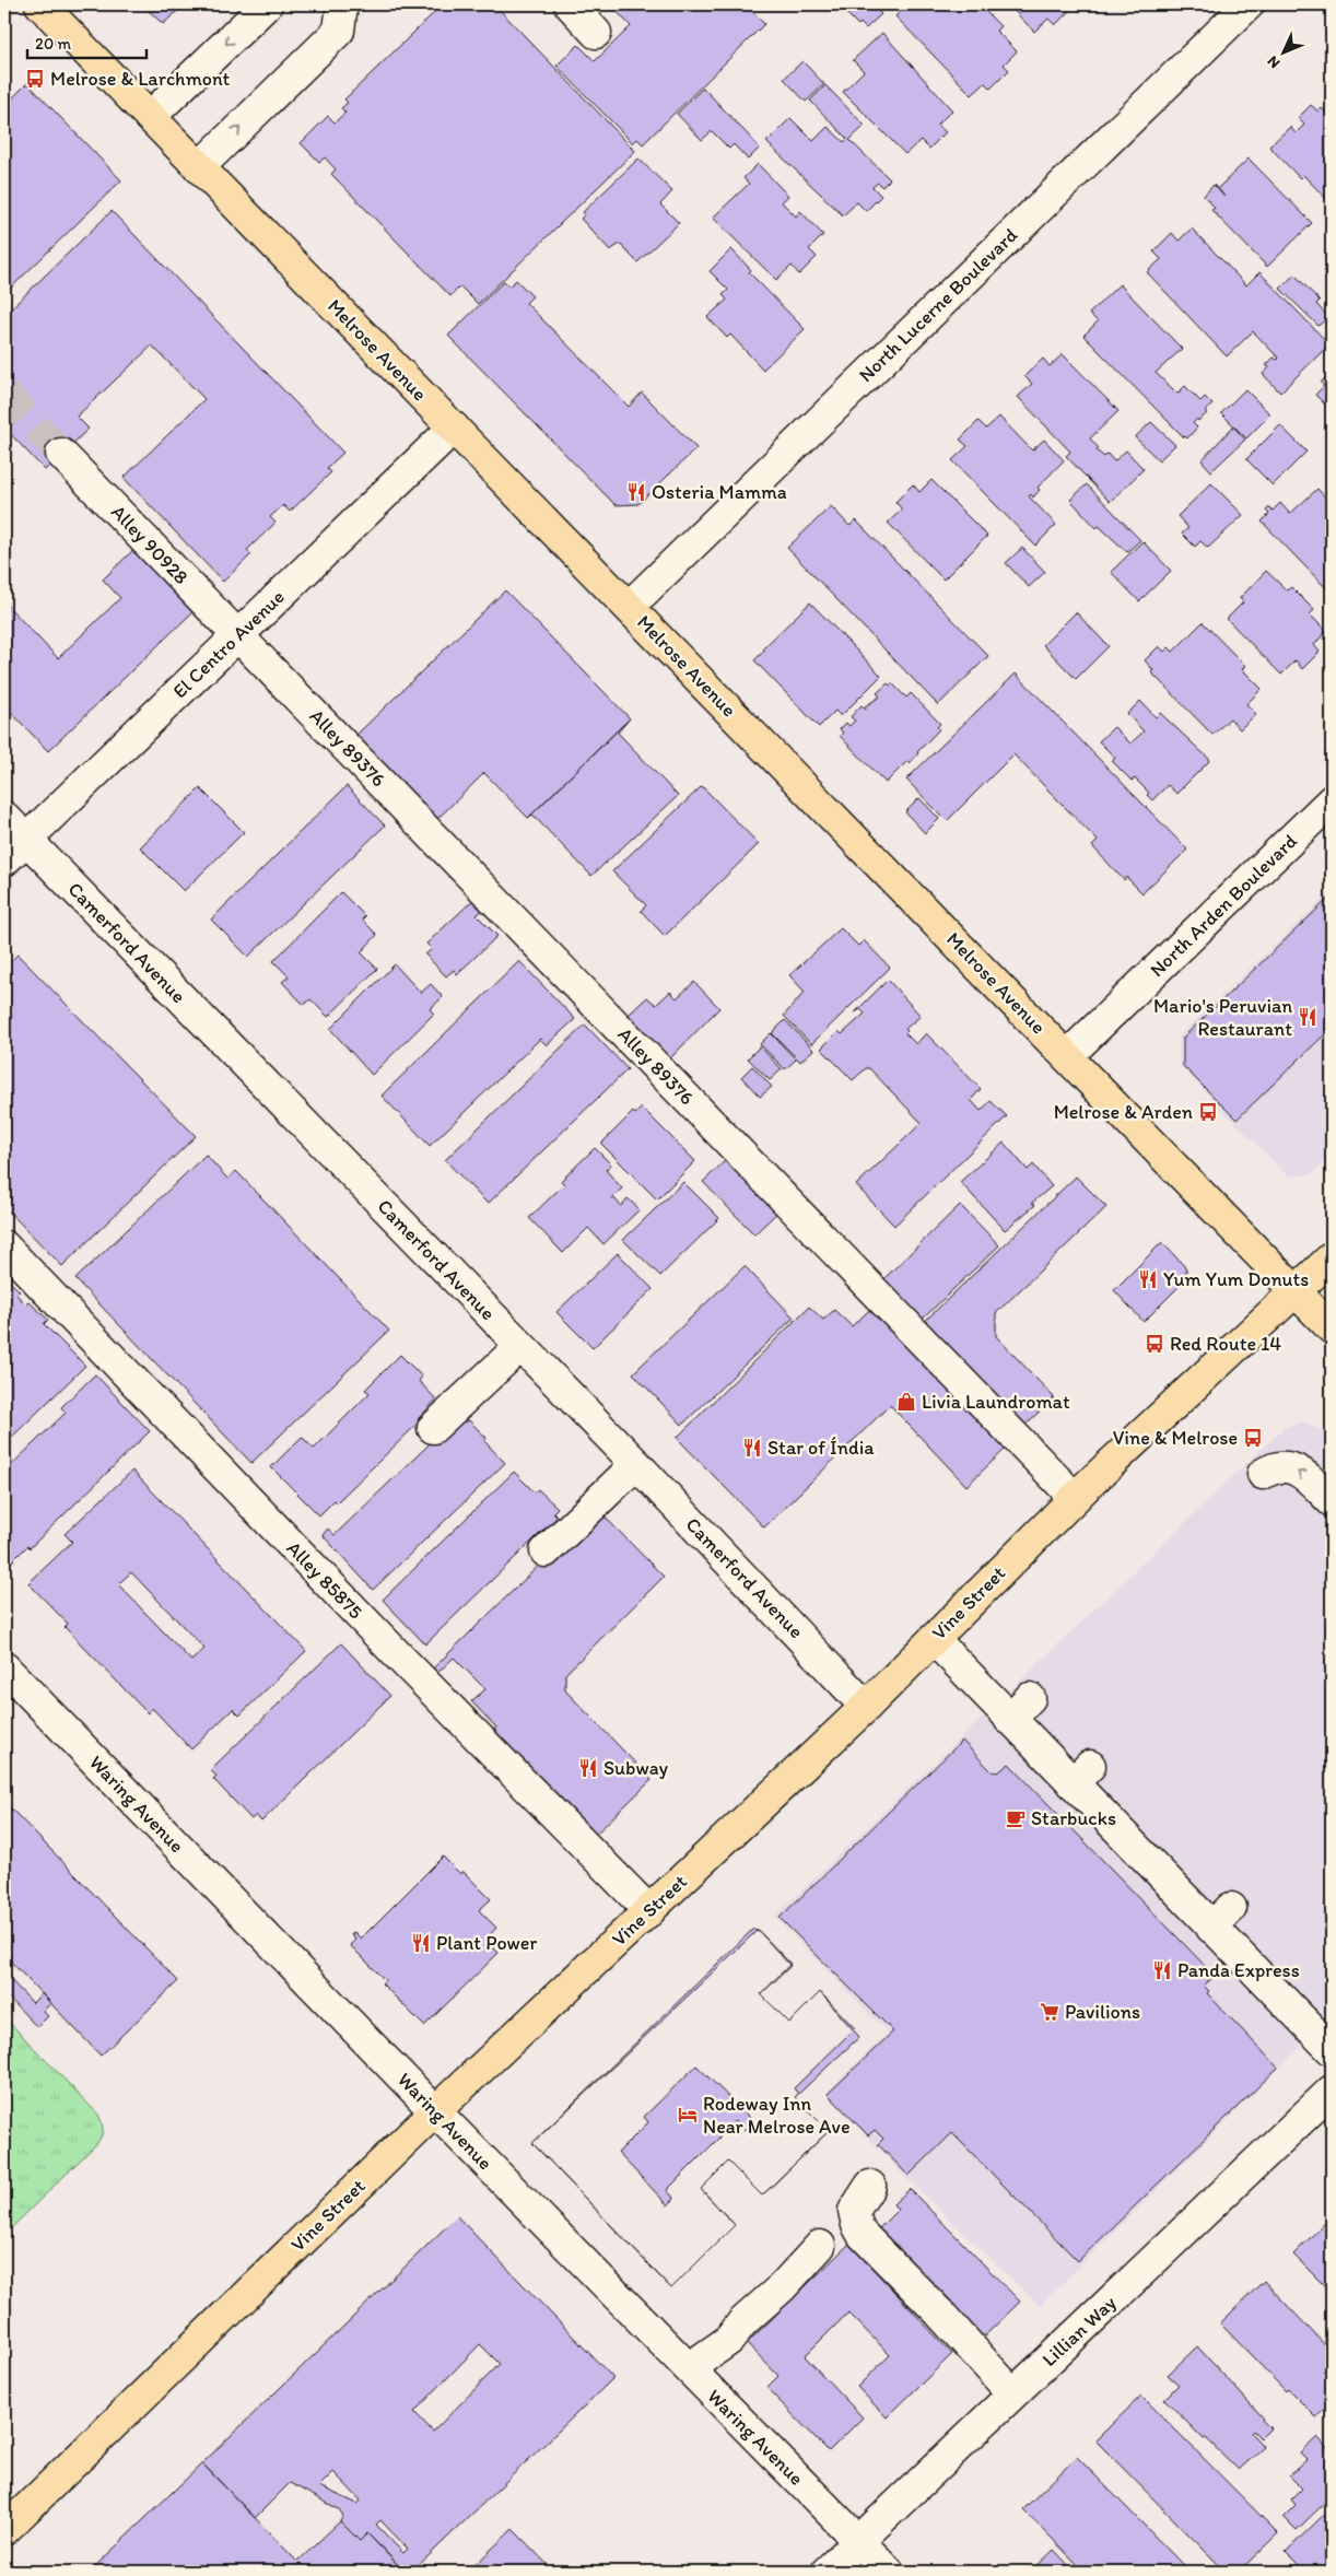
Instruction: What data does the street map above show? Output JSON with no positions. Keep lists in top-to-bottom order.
{
  "streets": {
    "main road": ["Melrose Avenue", "Vine Street"],
    "street": [
      "North Lucerne Boulevard",
      "Alley 90928",
      "El Centro Avenue",
      "Alley 89376",
      "North Arden Boulevard",
      "Camerford Avenue",
      "Alley 85875",
      "Waring Avenue",
      "Lillian Way"
    ]
  },
  "crossings": [
    ["North Lucerne Boulevard", "Melrose Avenue"],
    ["Melrose Avenue", "El Centro Avenue"],
    ["Melrose Avenue", "North Arden Boulevard"],
    ["Melrose Avenue", "Vine Street"],
    ["Alley 90928", "El Centro Avenue"],
    ["Alley 90928", "Alley 89376"],
    ["El Centro Avenue", "Alley 89376"],
    ["El Centro Avenue", "Camerford Avenue"],
    ["Alley 89376", "Vine Street"],
    ["Camerford Avenue", "Vine Street"],
    ["Alley 85875", "Vine Street"],
    ["Vine Street", "Waring Avenue"],
    ["Waring Avenue", "Lillian Way"]
  ],
  "places": {
    "bus stop": [
      "Melrose & Larchmont",
      "Melrose & Arden",
      "Red Route 14",
      "Vine & Melrose"
    ],
    "restaurant": [
      "Osteria Mamma",
      "Mario's Peruvian Restaurant",
      "Yum Yum Donuts",
      "Star of Índia",
      "Subway",
      "Plant Power",
      "Panda Express"
    ],
    "shop": ["Livia Laundromat"],
    "cafe": ["Starbucks"],
    "supermarket": ["Pavilions"],
    "hotel": ["Rodeway Inn Near Melrose Ave"]
  },
  "scale_bar": "20 m",
  "north": "bottom left"
}
